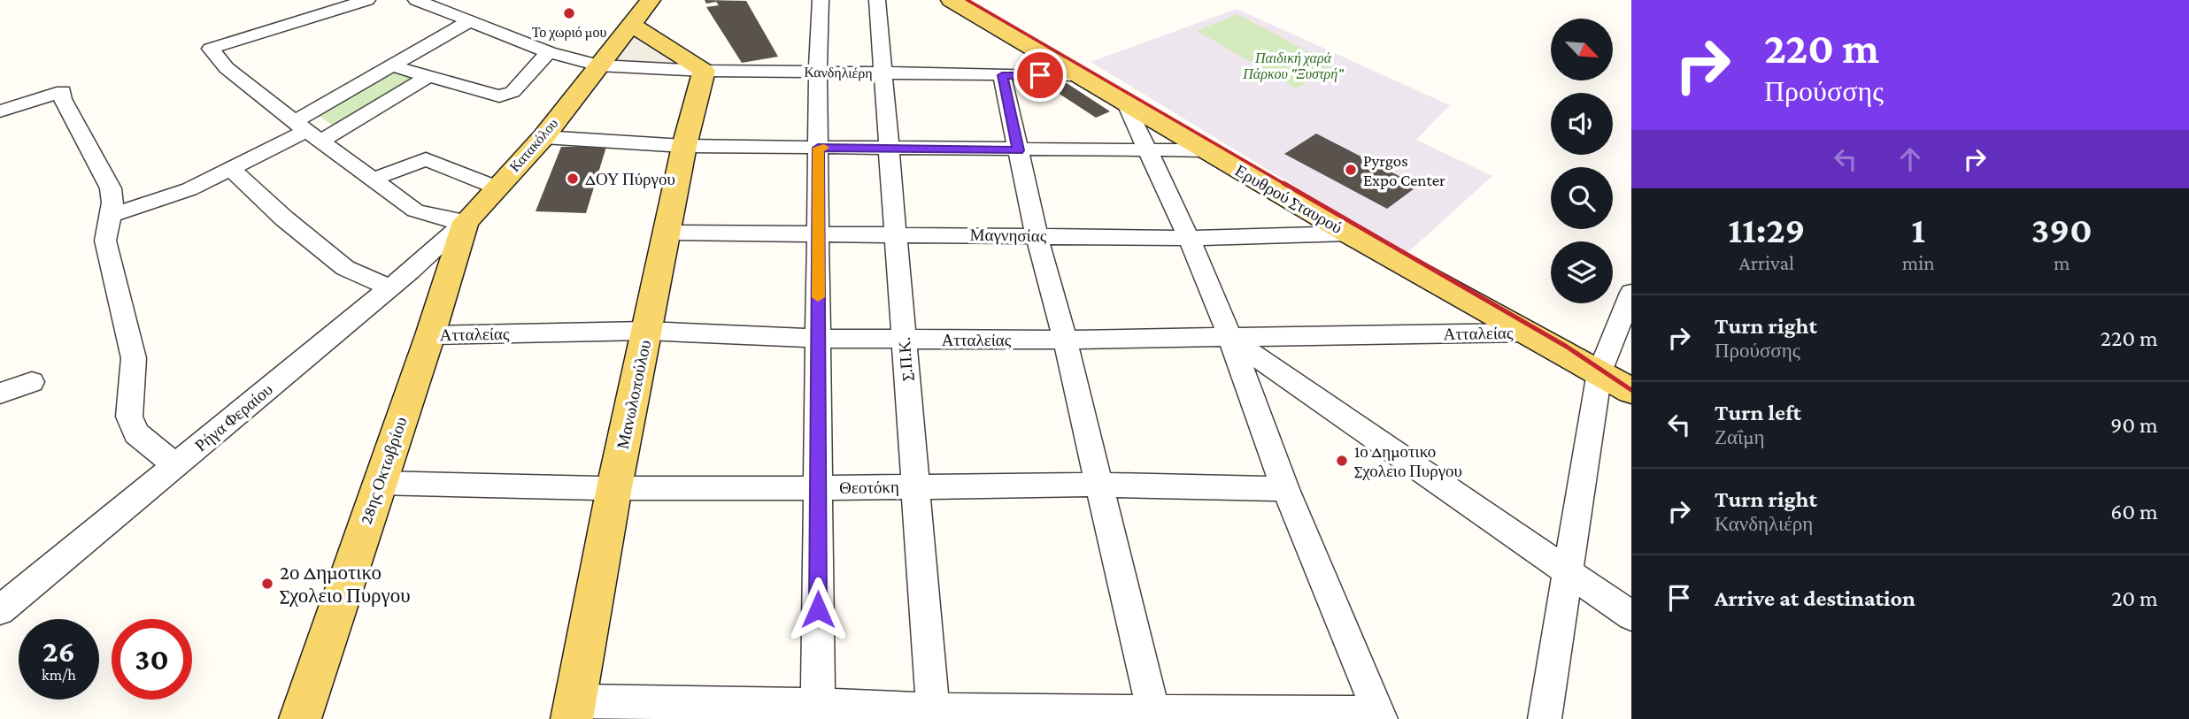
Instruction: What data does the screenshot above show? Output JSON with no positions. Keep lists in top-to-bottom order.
{
  "streets": {
    "main road": [
      "Κατακόλου",
      "Ερυθρού Σταυρού",
      "Μανωλοπούλου",
      "28ης Οκτωβρίου"
    ],
    "street": [
      "Κανδηλιέρη",
      "Μαγνησίας",
      "Ατταλείας",
      "Σ.Π.Κ.",
      "Ρήγα Φεραίου",
      "Θεοτόκη"
    ]
  },
  "crossings": [
    ["Κανδηλιέρη", "Κατακόλου"],
    ["Κανδηλιέρη", "Ερυθρού Σταυρού"],
    ["Κανδηλιέρη", "Σ.Π.Κ."],
    ["Κανδηλιέρη", "Μανωλοπούλου"],
    ["Κατακόλου", "Ρήγα Φεραίου"],
    ["Κατακόλου", "28ης Οκτωβρίου"],
    ["Ερυθρού Σταυρού", "Μαγνησίας"],
    ["Ερυθρού Σταυρού", "Ατταλείας"],
    ["Μαγνησίας", "Σ.Π.Κ."],
    ["Μαγνησίας", "Μανωλοπούλου"],
    ["Ατταλείας", "Σ.Π.Κ."],
    ["Ατταλείας", "Μανωλοπούλου"],
    ["Ατταλείας", "28ης Οκτωβρίου"],
    ["Σ.Π.Κ.", "Θεοτόκη"],
    ["Μανωλοπούλου", "Θεοτόκη"],
    ["Ρήγα Φεραίου", "28ης Οκτωβρίου"],
    ["28ης Οκτωβρίου", "Θεοτόκη"]
  ],
  "parks": ["Παιδική χαρά Πάρκου \"Ξυστρή\""],
  "places": [
    "Το χωριό μου",
    "Pyrgos Expo Center",
    "ΔΟΥ Πύργου",
    "1ο Δημοτικο Σχολειο Πυργου",
    "2ο Δημοτικο Σχολειο Πυργου"
  ],
  "north": "bottom right",
  "page": {
    "turn": ["220 m", "Προύσσης"],
    "eta": [
      "11:29",
      "Arrival",
      "1",
      "min",
      "390",
      "m"
    ],
    "list": [
      {
        "name": "Turn right",
        "note": "Προύσσης",
        "value": "220 m"
      },
      {
        "name": "Turn left",
        "note": "Ζαΐμη",
        "value": "90 m"
      },
      {
        "name": "Turn right",
        "note": "Κανδηλιέρη",
        "value": "60 m"
      },
      {
        "name": "Arrive at destination",
        "value": "20 m"
      }
    ],
    "speed": "26 km/h",
    "limit": "30"
  }
}
